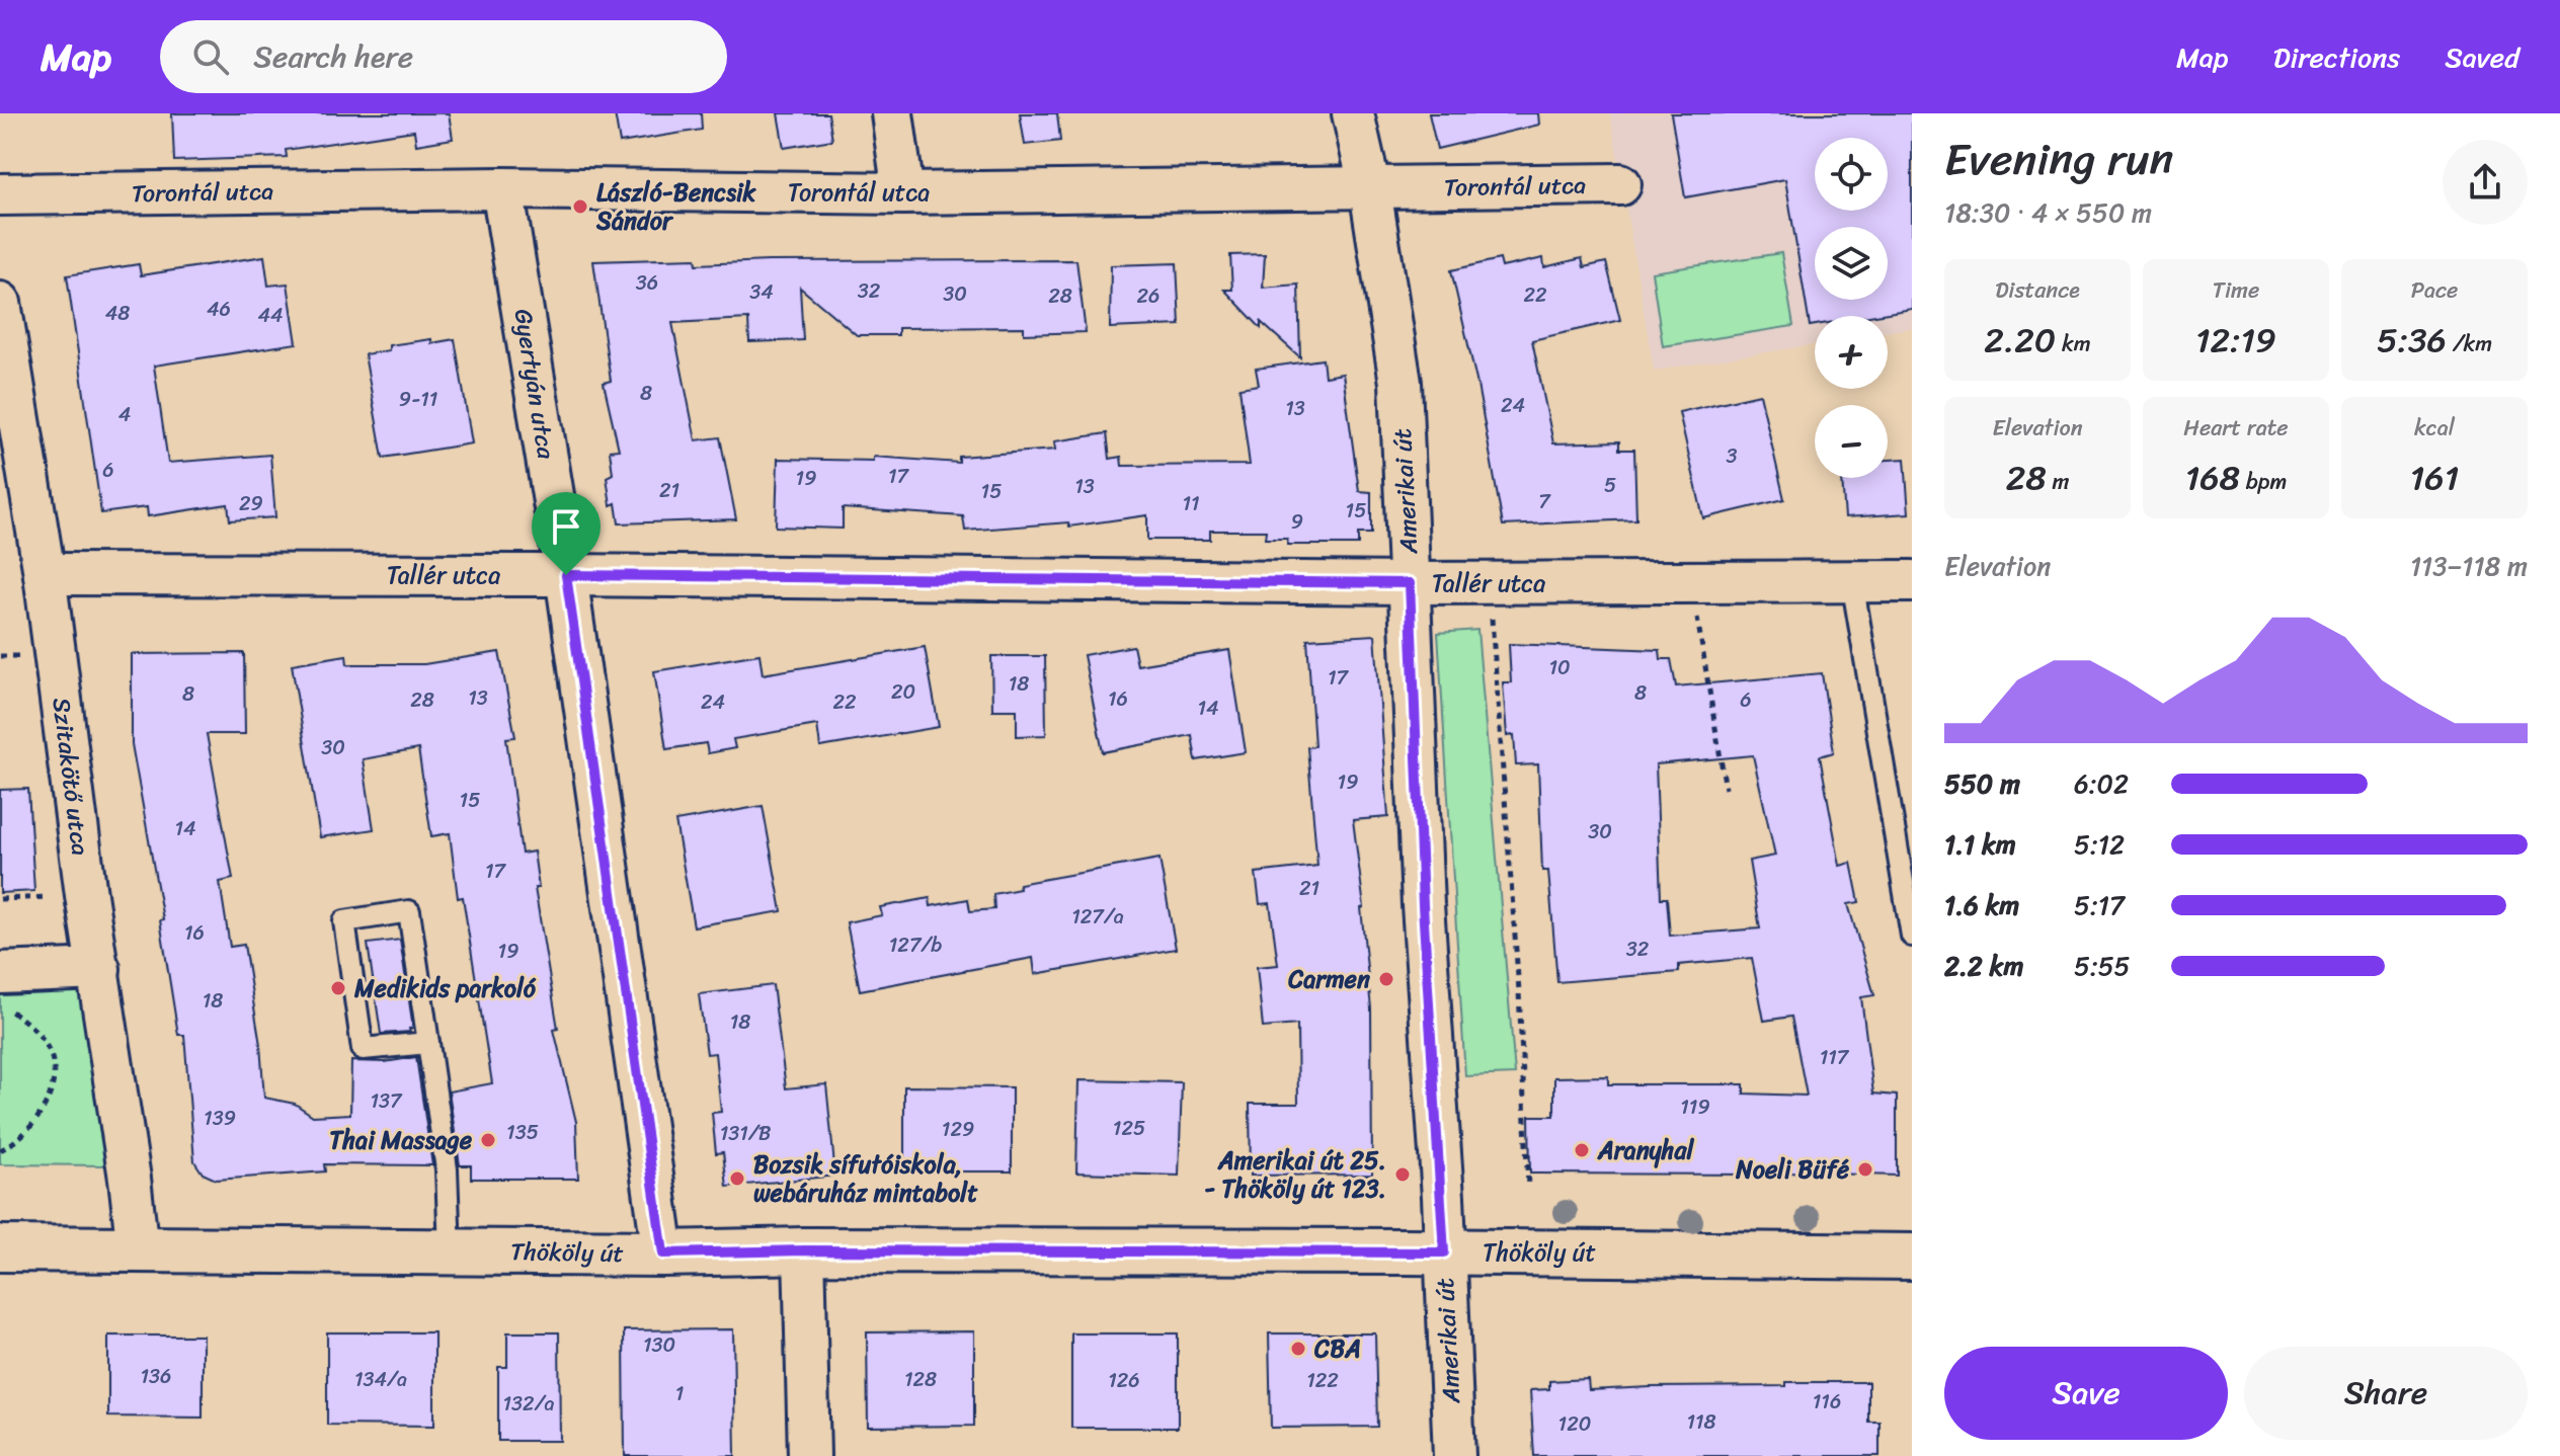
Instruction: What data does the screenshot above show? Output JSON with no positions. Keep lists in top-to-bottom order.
{
  "streets": {
    "main road": ["Thököly út"],
    "street": [
      "Torontál utca",
      "Gyertyán utca",
      "Amerikai út",
      "Tallér utca",
      "Szitakötő utca"
    ]
  },
  "crossings": [
    ["Torontál utca", "Gyertyán utca"],
    ["Torontál utca", "Amerikai út"],
    ["Gyertyán utca", "Tallér utca"],
    ["Gyertyán utca", "Thököly út"],
    ["Amerikai út", "Tallér utca"],
    ["Amerikai út", "Thököly út"],
    ["Tallér utca", "Szitakötő utca"],
    ["Szitakötő utca", "Thököly út"]
  ],
  "places": [
    "László-Bencsik Sándor",
    "Carmen",
    "Medikids parkoló",
    "Thai Massage",
    "Aranyhal",
    "Noeli Büfé",
    "Amerikai út 25. - Thököly út 123.",
    "Bozsik sífutóiskola, webáruház mintabolt",
    "CBA"
  ],
  "house_numbers": [
    "36",
    "32",
    "34",
    "30",
    "22",
    "28",
    "26",
    "46",
    "48",
    "44",
    "8",
    "9-11",
    "24",
    "13",
    "4",
    "3",
    "6",
    "17",
    "19",
    "5",
    "13",
    "21",
    "15",
    "7",
    "29",
    "11",
    "15",
    "9",
    "10",
    "17",
    "18",
    "20",
    "8",
    "8",
    "13",
    "16",
    "28",
    "6",
    "24",
    "22",
    "14",
    "30",
    "19",
    "15",
    "14",
    "30",
    "17",
    "21",
    "127/a",
    "16",
    "127/b",
    "32",
    "19",
    "18",
    "18",
    "117",
    "137",
    "119",
    "139",
    "125",
    "129",
    "135",
    "131/B",
    "130",
    "136",
    "134/a",
    "128",
    "126",
    "122",
    "1",
    "116",
    "132/a",
    "118",
    "120"
  ],
  "page": {
    "header": "Map",
    "search": "Search here",
    "nav": ["Map", "Directions", "Saved"],
    "heading": ["Evening run", "18:30 · 4 × 550 m"],
    "map_buttons": ["+", "−"],
    "stats": [
      ["Distance", "2.20 km"],
      ["Time", "12:19"],
      ["Pace", "5:36 /km"],
      ["Elevation", "28 m"],
      ["Heart rate", "168 bpm"],
      ["kcal", "161"]
    ],
    "chart": ["Elevation", "113–118 m"],
    "list": [
      {
        "name": "550 m",
        "note": "6:02"
      },
      {
        "name": "1.1 km",
        "note": "5:12"
      },
      {
        "name": "1.6 km",
        "note": "5:17"
      },
      {
        "name": "2.2 km",
        "note": "5:55"
      }
    ],
    "buttons": ["Save", "Share"]
  }
}
